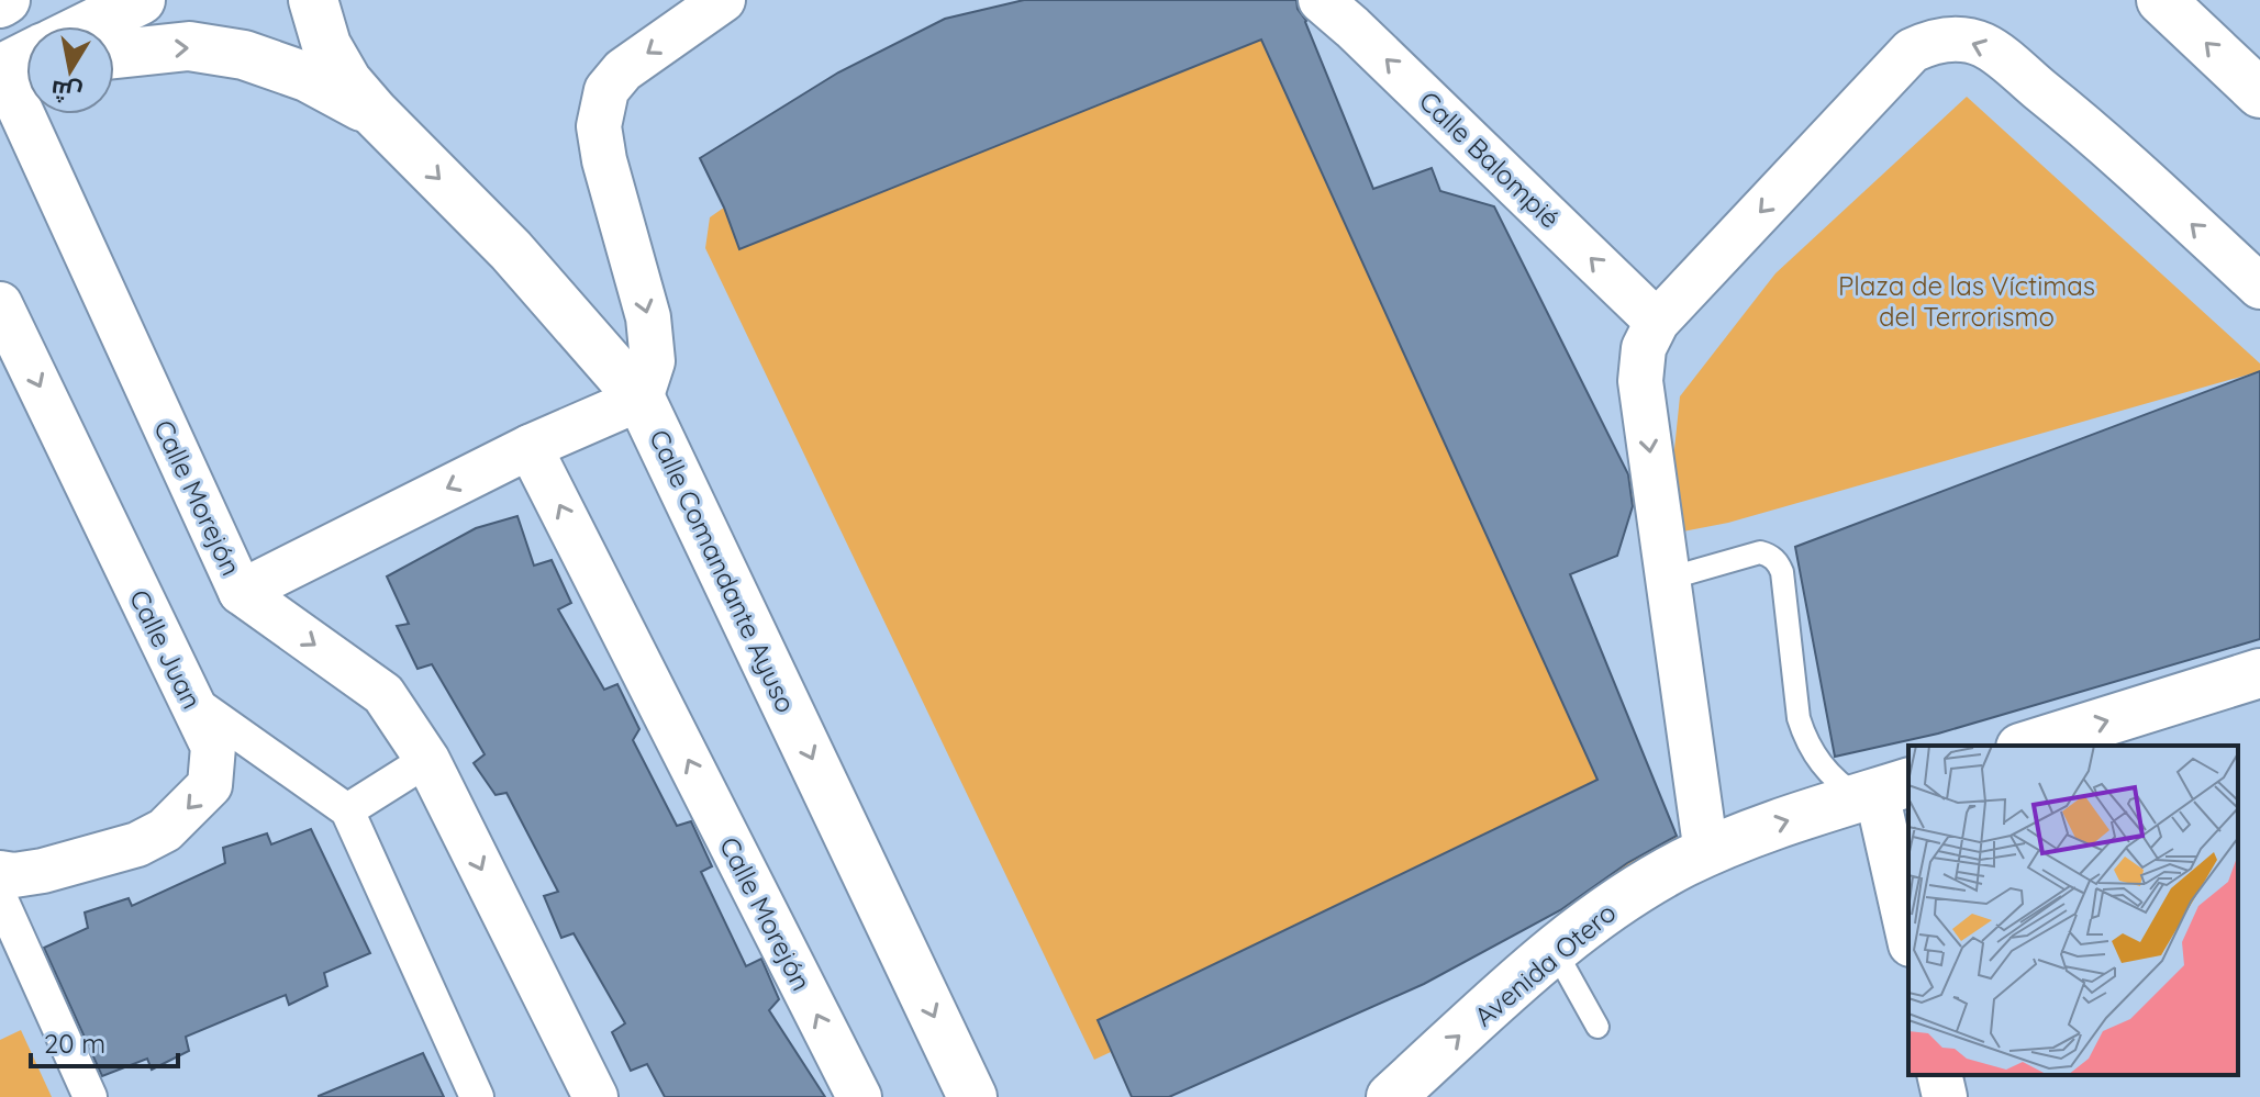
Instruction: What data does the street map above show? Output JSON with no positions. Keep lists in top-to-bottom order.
{
  "streets": {
    "main road": ["Calle Comandante Ayuso", "Avenida Otero"],
    "street": ["Calle Balompié", "Calle Morejón", "Calle Juan"]
  },
  "one_way": ["Calle Balompié", "Calle Comandante Ayuso", "Avenida Otero"],
  "parks": ["Plaza de las Víctimas del Terrorismo"],
  "scale_bar": "20 m",
  "north": "bottom"
}
